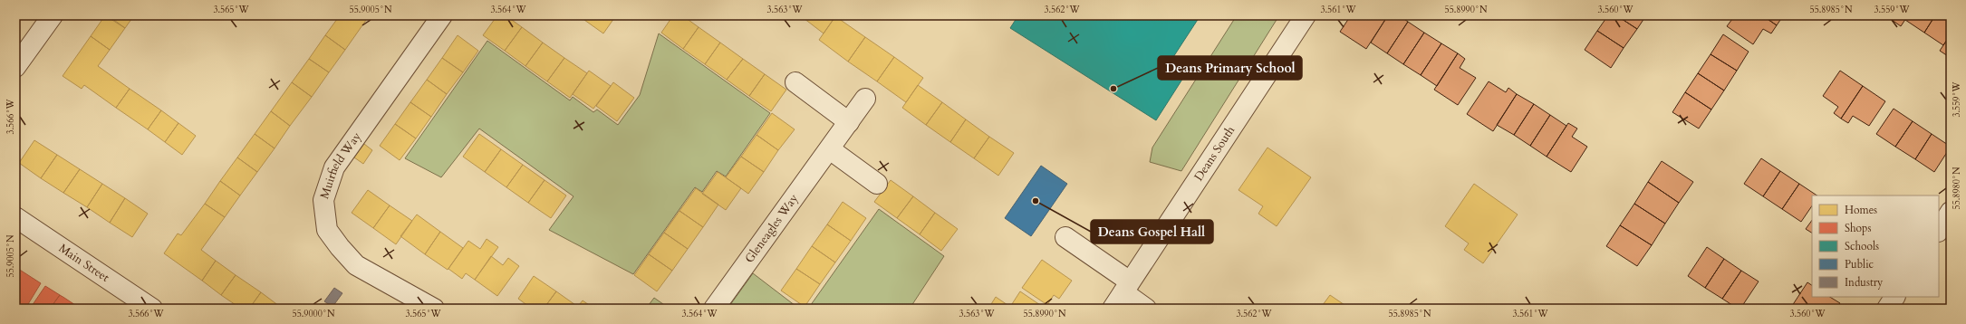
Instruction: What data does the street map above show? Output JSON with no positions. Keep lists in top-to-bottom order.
{
  "streets": {
    "street": [
      "Deans South",
      "Muirfield Way",
      "Gleneagles Way",
      "Main Street"
    ]
  },
  "places": ["Deans Primary School", "Deans Gospel Hall"],
  "legend": [
    "Homes",
    "Shops",
    "Schools",
    "Public",
    "Industry"
  ],
  "coordinates": [
    "3.565°W",
    "55.9005°N",
    "3.564°W",
    "3.563°W",
    "3.562°W",
    "3.561°W",
    "55.8990°N",
    "3.560°W",
    "55.8985°N",
    "3.559°W",
    "3.566°W",
    "55.8980°N",
    "55.9000°N"
  ]
}
